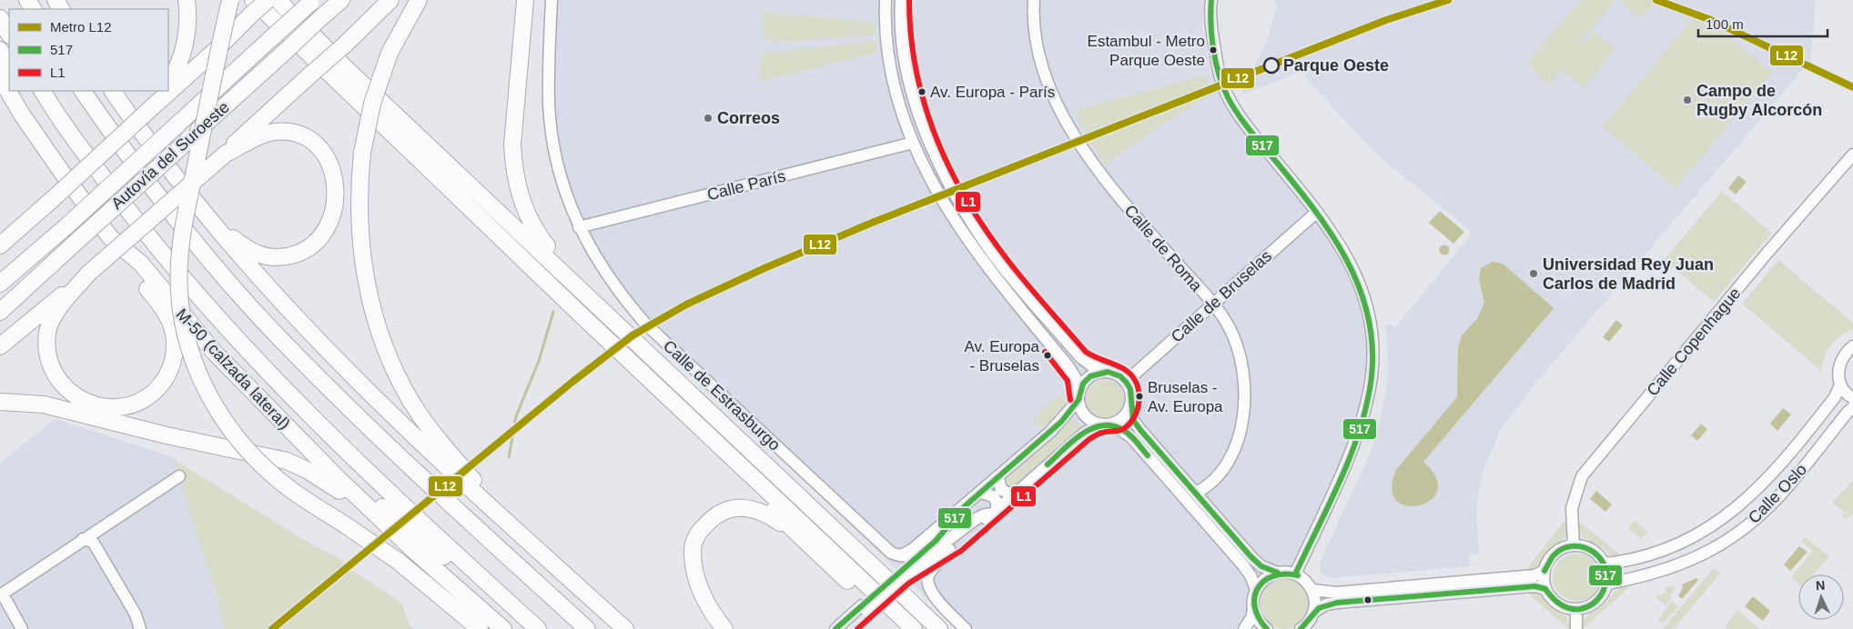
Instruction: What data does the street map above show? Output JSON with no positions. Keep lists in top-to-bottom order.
{
  "streets": {
    "highway": ["Autovía del Suroeste", "M-50 (calzada lateral)"],
    "street": [
      "Calle París",
      "Calle de Roma",
      "Calle de Bruselas",
      "Calle Copenhague",
      "Calle de Estrasburgo",
      "Calle Oslo"
    ]
  },
  "crossings": [
    ["Calle París", "Calle de Estrasburgo"],
    ["Calle de Roma", "Calle de Bruselas"],
    ["Calle Copenhague", "Calle Oslo"]
  ],
  "places": [
    "Estambul - Metro Parque Oeste",
    "Parque Oeste",
    "Av. Europa - París",
    "Campo de Rugby Alcorcón",
    "Correos",
    "Universidad Rey Juan Carlos de Madrid",
    "Av. Europa - Bruselas",
    "Bruselas - Av. Europa"
  ],
  "lines": ["metro line L12", "transit line 517", "transit line L1"],
  "legend": ["Metro L12", "517", "L1"],
  "scale_bar": "100 m",
  "north": "top"
}
